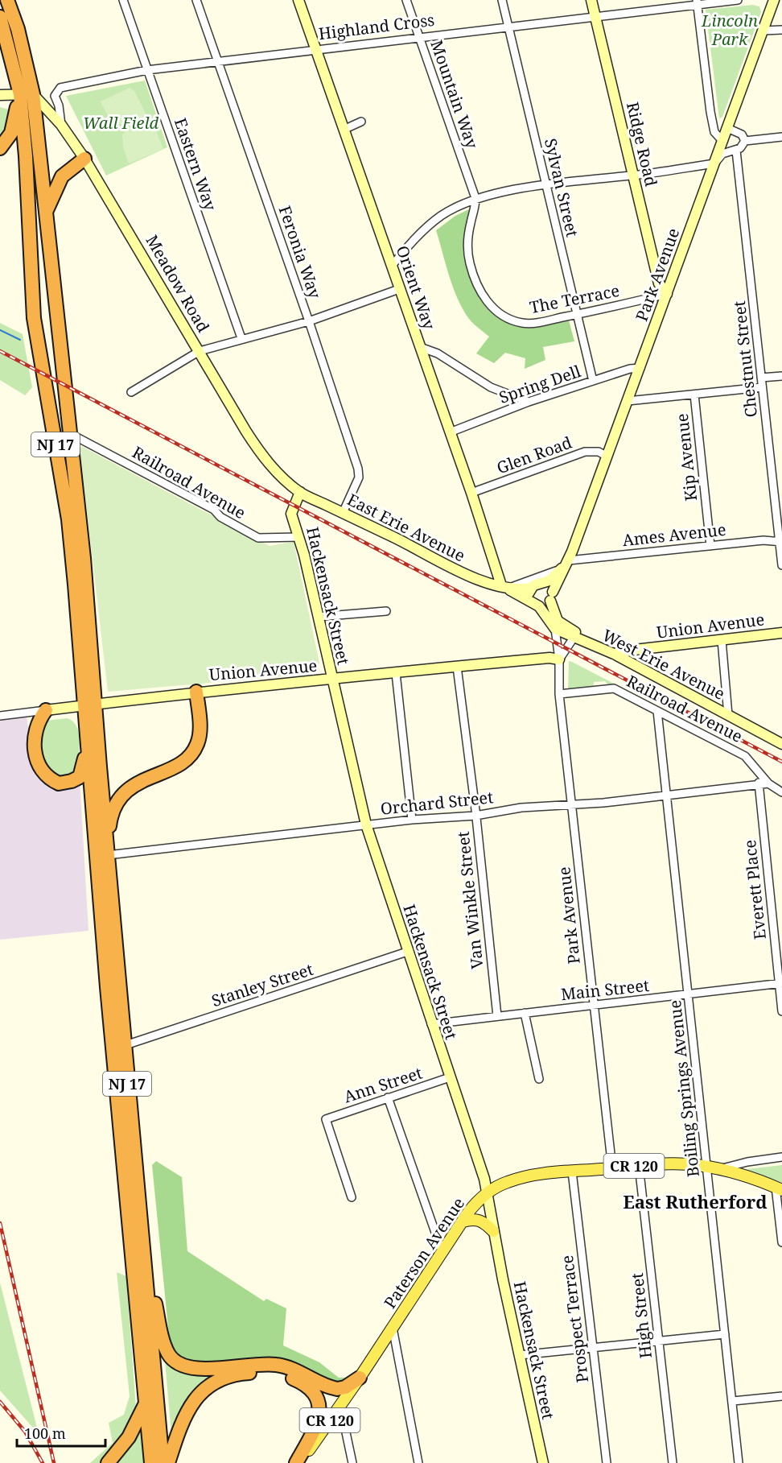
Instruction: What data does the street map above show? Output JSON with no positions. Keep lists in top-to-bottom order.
{
  "streets": {
    "highway": ["NJ 17"],
    "main road": ["CR 120", "Paterson Avenue"],
    "street": [
      "Highland Cross",
      "Mountain Way",
      "Ridge Road",
      "Eastern Way",
      "Sylvan Street",
      "Feronia Way",
      "Park Avenue",
      "Meadow Road",
      "Orient Way",
      "The Terrace",
      "Chestnut Street",
      "Spring Dell",
      "Glen Road",
      "Kip Avenue",
      "Railroad Avenue",
      "East Erie Avenue",
      "Ames Avenue",
      "Hackensack Street",
      "Union Avenue",
      "West Erie Avenue",
      "Orchard Street",
      "Everett Place",
      "Van Winkle Street",
      "Stanley Street",
      "Main Street",
      "Ann Street",
      "Boiling Springs Avenue",
      "High Street",
      "Prospect Terrace"
    ]
  },
  "crossings": [
    ["Highland Cross", "Mountain Way"],
    ["Highland Cross", "Ridge Road"],
    ["Highland Cross", "Eastern Way"],
    ["Highland Cross", "Sylvan Street"],
    ["Highland Cross", "Feronia Way"],
    ["Highland Cross", "Meadow Road"],
    ["Highland Cross", "Orient Way"],
    ["Mountain Way", "The Terrace"],
    ["Ridge Road", "Park Avenue"],
    ["Ridge Road", "The Terrace"],
    ["Sylvan Street", "The Terrace"],
    ["Sylvan Street", "Spring Dell"],
    ["Feronia Way", "East Erie Avenue"],
    ["Park Avenue", "The Terrace"],
    ["Park Avenue", "Spring Dell"],
    ["Park Avenue", "Glen Road"],
    ["Park Avenue", "Railroad Avenue"],
    ["Park Avenue", "East Erie Avenue"],
    ["Park Avenue", "Ames Avenue"],
    ["Park Avenue", "Union Avenue"],
    ["Park Avenue", "West Erie Avenue"],
    ["Park Avenue", "Orchard Street"],
    ["Park Avenue", "Main Street"],
    ["Park Avenue", "Paterson Avenue"],
    ["Meadow Road", "NJ 17"],
    ["Meadow Road", "East Erie Avenue"],
    ["Meadow Road", "Hackensack Street"],
    ["Orient Way", "Spring Dell"],
    ["Orient Way", "Glen Road"],
    ["Orient Way", "East Erie Avenue"],
    ["Chestnut Street", "Ames Avenue"],
    ["NJ 17", "Railroad Avenue"],
    ["NJ 17", "Union Avenue"],
    ["NJ 17", "Orchard Street"],
    ["NJ 17", "Stanley Street"],
    ["Kip Avenue", "Ames Avenue"],
    ["Railroad Avenue", "Hackensack Street"],
    ["Railroad Avenue", "Orchard Street"],
    ["Railroad Avenue", "Everett Place"],
    ["Railroad Avenue", "Boiling Springs Avenue"],
    ["East Erie Avenue", "Hackensack Street"],
    ["East Erie Avenue", "West Erie Avenue"],
    ["Hackensack Street", "Union Avenue"],
    ["Hackensack Street", "Orchard Street"],
    ["Hackensack Street", "Stanley Street"],
    ["Hackensack Street", "Main Street"],
    ["Hackensack Street", "Ann Street"],
    ["Hackensack Street", "Paterson Avenue"],
    ["Union Avenue", "West Erie Avenue"],
    ["Union Avenue", "Van Winkle Street"],
    ["Orchard Street", "Everett Place"],
    ["Orchard Street", "Van Winkle Street"],
    ["Orchard Street", "Boiling Springs Avenue"],
    ["Everett Place", "Main Street"],
    ["Van Winkle Street", "Main Street"],
    ["Main Street", "Boiling Springs Avenue"],
    ["Boiling Springs Avenue", "Paterson Avenue"],
    ["Paterson Avenue", "High Street"],
    ["Paterson Avenue", "Prospect Terrace"]
  ],
  "districts": ["East Rutherford"],
  "parks": ["Lincoln Park", "Wall Field"],
  "scale_bar": "100 m"
}
